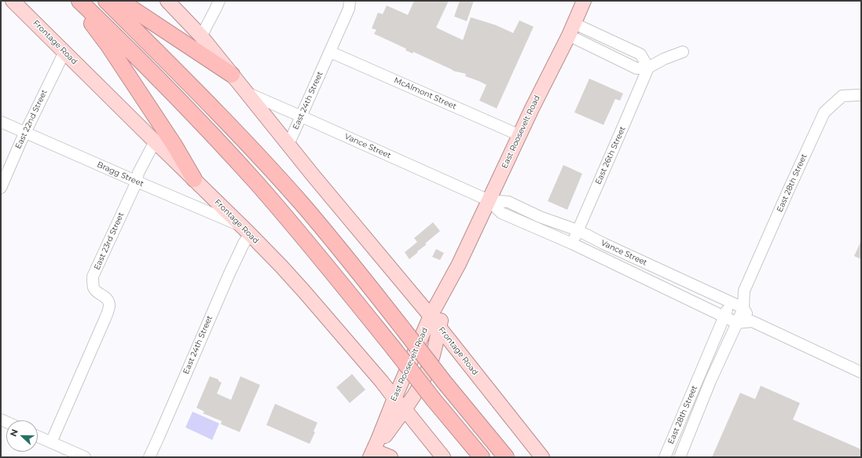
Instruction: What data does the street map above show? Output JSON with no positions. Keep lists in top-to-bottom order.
{
  "streets": {
    "main road": ["Frontage Road", "East Roosevelt Road"],
    "street": [
      "McAlmont Street",
      "East 24th Street",
      "East 22nd Street",
      "Vance Street",
      "East 26th Street",
      "Bragg Street",
      "East 28th Street",
      "East 23rd Street"
    ]
  },
  "crossings": [
    ["Frontage Road", "East 24th Street"],
    ["Frontage Road", "East 22nd Street"],
    ["Frontage Road", "East Roosevelt Road"],
    ["Frontage Road", "Vance Street"],
    ["Frontage Road", "Bragg Street"],
    ["Frontage Road", "East 23rd Street"],
    ["McAlmont Street", "East 24th Street"],
    ["McAlmont Street", "East Roosevelt Road"],
    ["East 24th Street", "Vance Street"],
    ["East 24th Street", "Bragg Street"],
    ["East 22nd Street", "Bragg Street"],
    ["East Roosevelt Road", "Vance Street"],
    ["Vance Street", "East 26th Street"],
    ["Vance Street", "East 28th Street"],
    ["Bragg Street", "East 23rd Street"]
  ],
  "north": "left"
}
